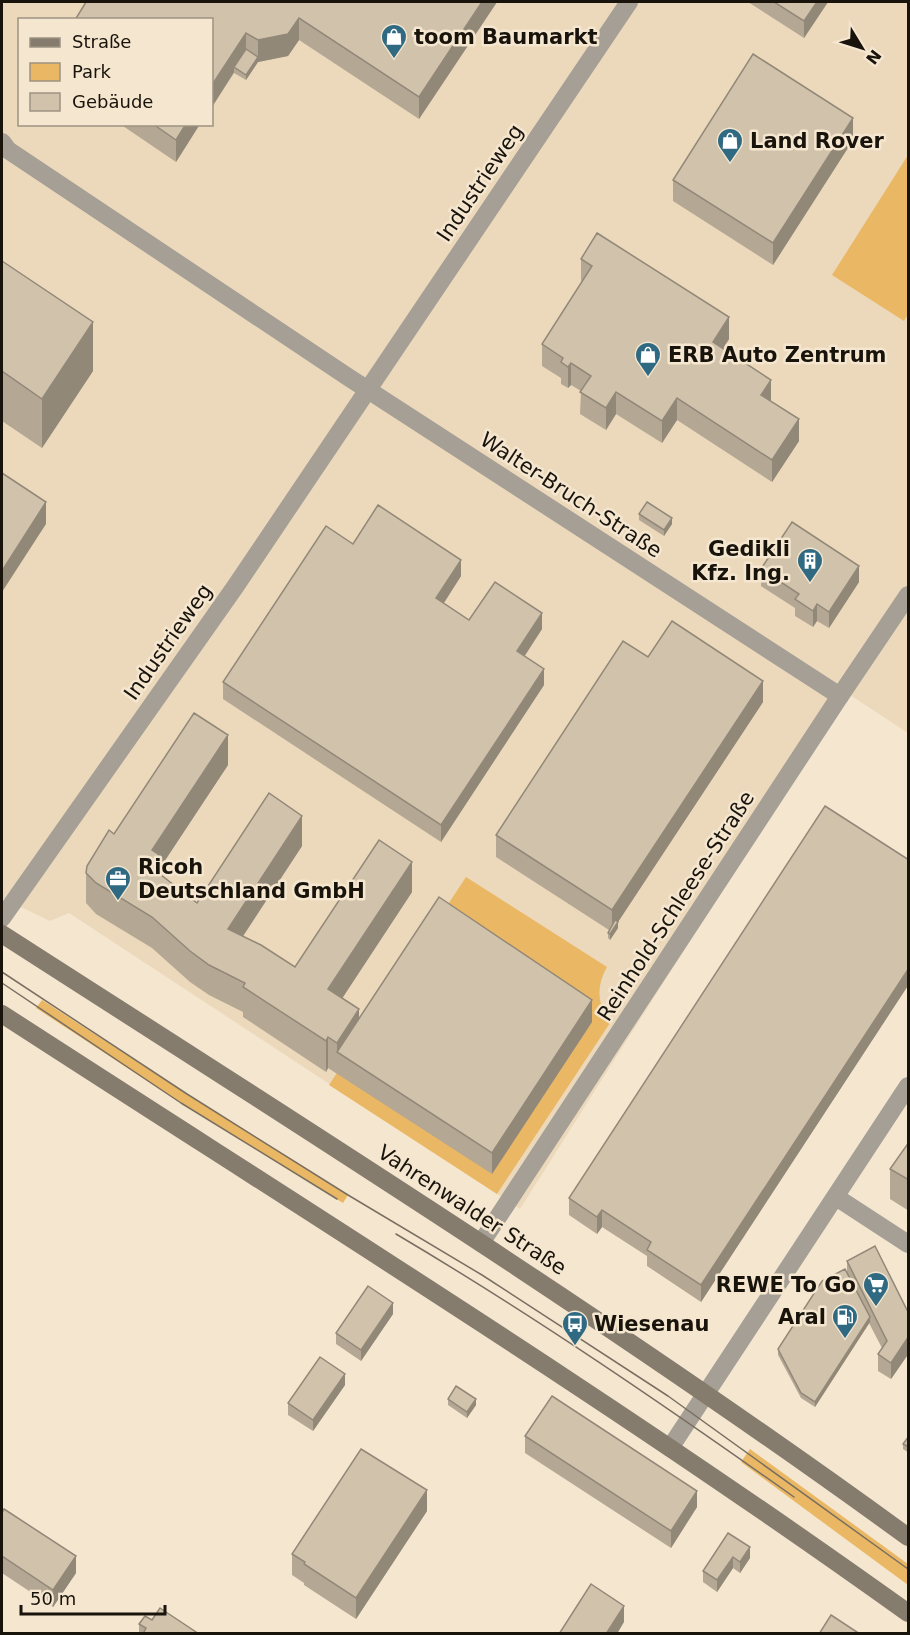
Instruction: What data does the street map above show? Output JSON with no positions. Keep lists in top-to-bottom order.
{
  "streets": {
    "main road": ["Vahrenwalder Straße"],
    "street": ["Industrieweg", "Walter-Bruch-Straße", "Reinhold-Schleese-Straße"]
  },
  "crossings": [
    ["Industrieweg", "Walter-Bruch-Straße"],
    ["Walter-Bruch-Straße", "Reinhold-Schleese-Straße"],
    ["Reinhold-Schleese-Straße", "Vahrenwalder Straße"]
  ],
  "places": {
    "shop": ["toom Baumarkt", "Land Rover", "ERB Auto Zentrum"],
    "building": ["Gedikli Kfz. Ing."],
    "office": ["Ricoh Deutschland GmbH"],
    "supermarket": ["REWE To Go"],
    "fuel station": ["Aral"],
    "bus stop": ["Wiesenau"]
  },
  "legend": ["Straße", "Park", "Gebäude"],
  "scale_bar": "50 m",
  "north": "bottom right"
}
